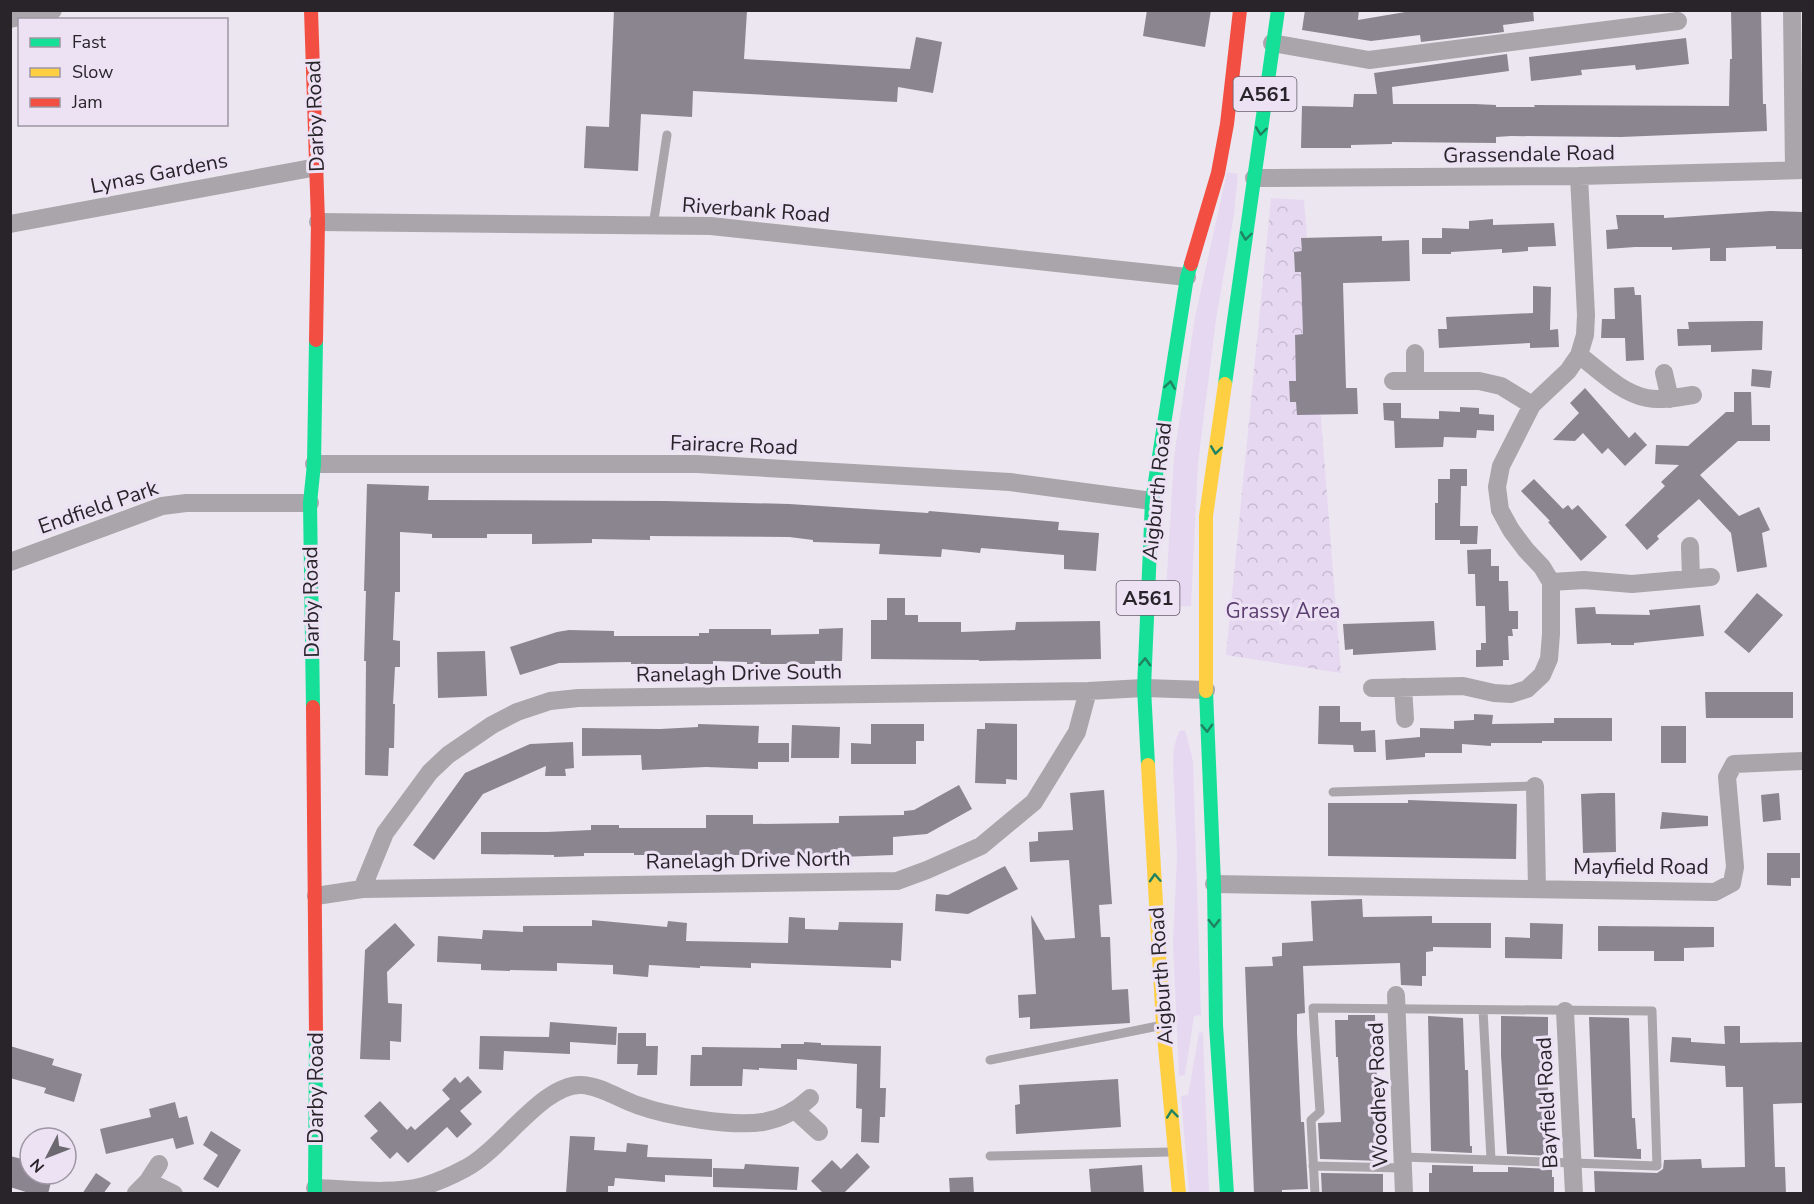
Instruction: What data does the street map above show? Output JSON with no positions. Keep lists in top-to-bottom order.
{
  "streets": {
    "main road": ["A561", "Darby Road", "Aigburth Road"],
    "street": [
      "Grassendale Road",
      "Lynas Gardens",
      "Riverbank Road",
      "Fairacre Road",
      "Endfield Park",
      "Ranelagh Drive South",
      "Ranelagh Drive North",
      "Mayfield Road",
      "Woodhey Road",
      "Bayfield Road"
    ]
  },
  "crossings": [
    ["A561", "Grassendale Road"],
    ["A561", "Ranelagh Drive South"],
    ["A561", "Mayfield Road"],
    ["Darby Road", "Lynas Gardens"],
    ["Darby Road", "Riverbank Road"],
    ["Darby Road", "Fairacre Road"],
    ["Darby Road", "Endfield Park"],
    ["Darby Road", "Ranelagh Drive North"],
    ["Riverbank Road", "Aigburth Road"],
    ["Fairacre Road", "Aigburth Road"],
    ["Aigburth Road", "Ranelagh Drive South"],
    ["Ranelagh Drive South", "Ranelagh Drive North"]
  ],
  "parks": ["Grassy Area"],
  "legend": ["Fast", "Slow", "Jam"],
  "north": "bottom left"
}
